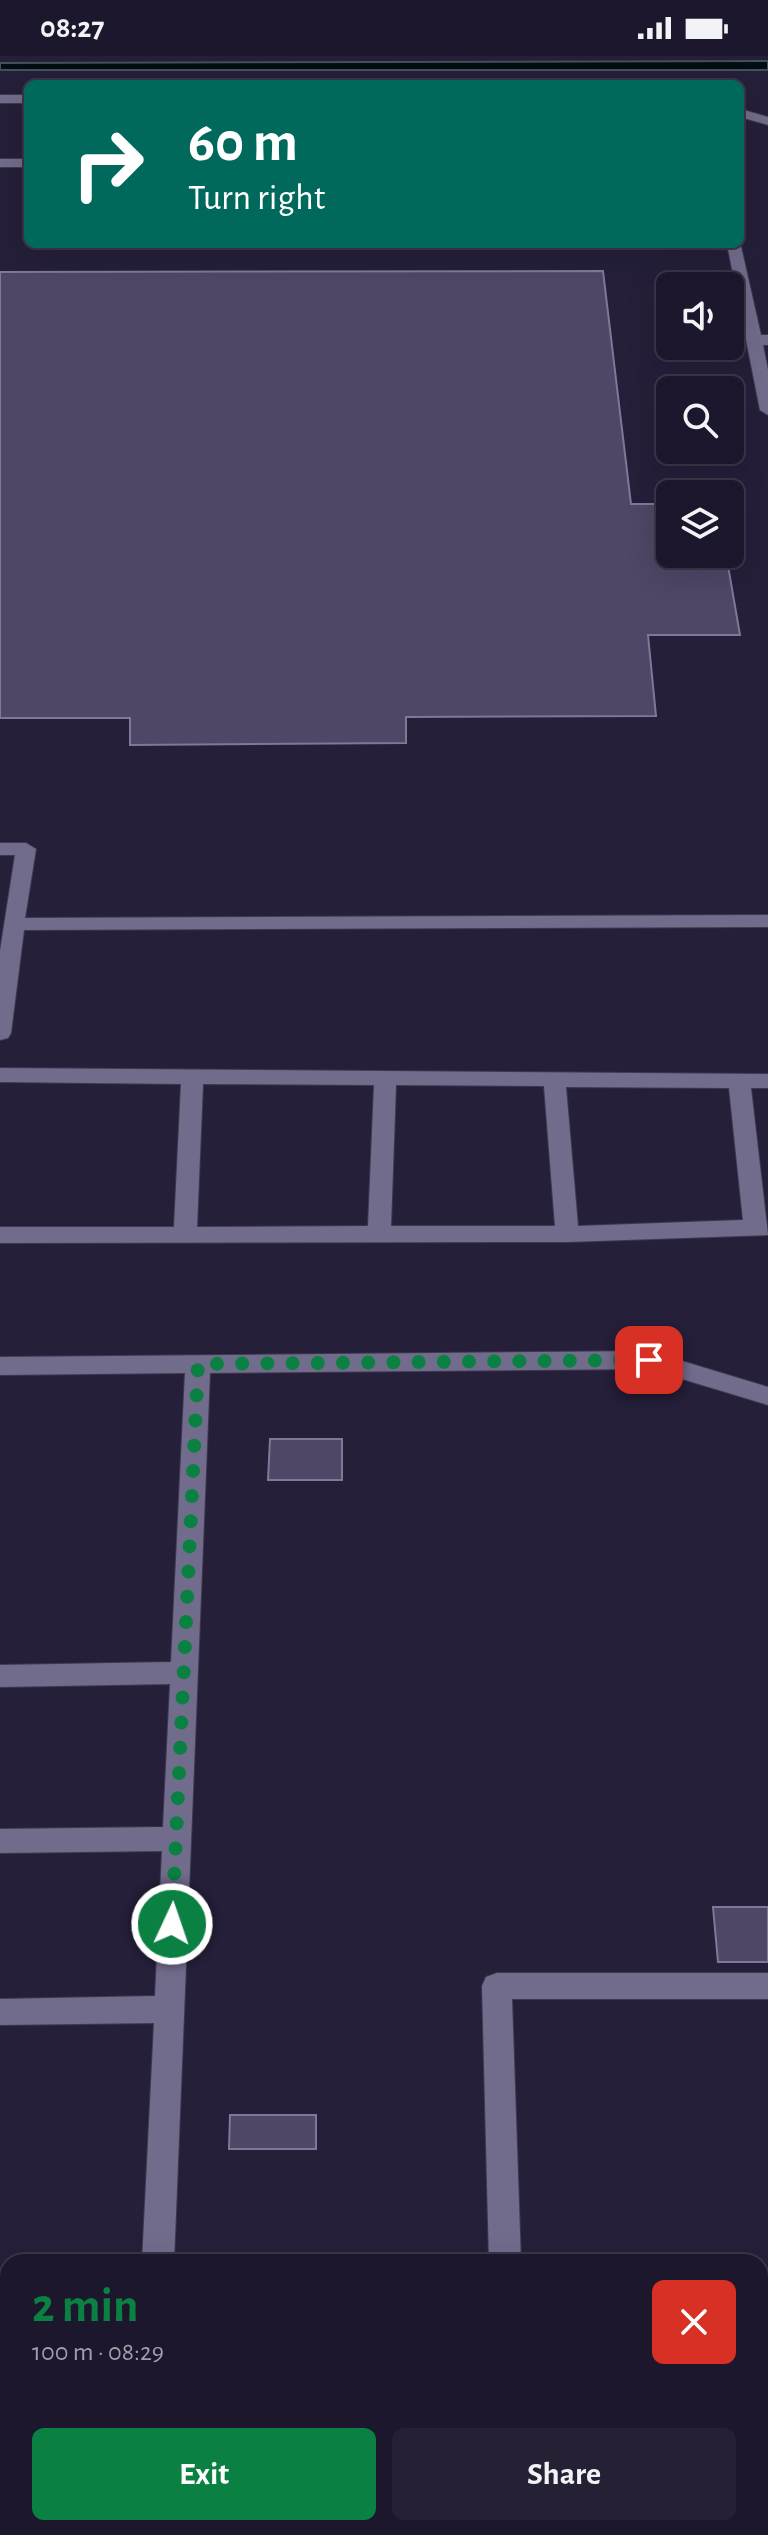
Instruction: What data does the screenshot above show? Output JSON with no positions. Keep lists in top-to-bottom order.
{
  "page": {
    "status": "08:27",
    "turn": ["60 m", "Turn right"],
    "heading": ["2 min", "100 m · 08:29"],
    "buttons": ["Exit", "Share"]
  }
}
